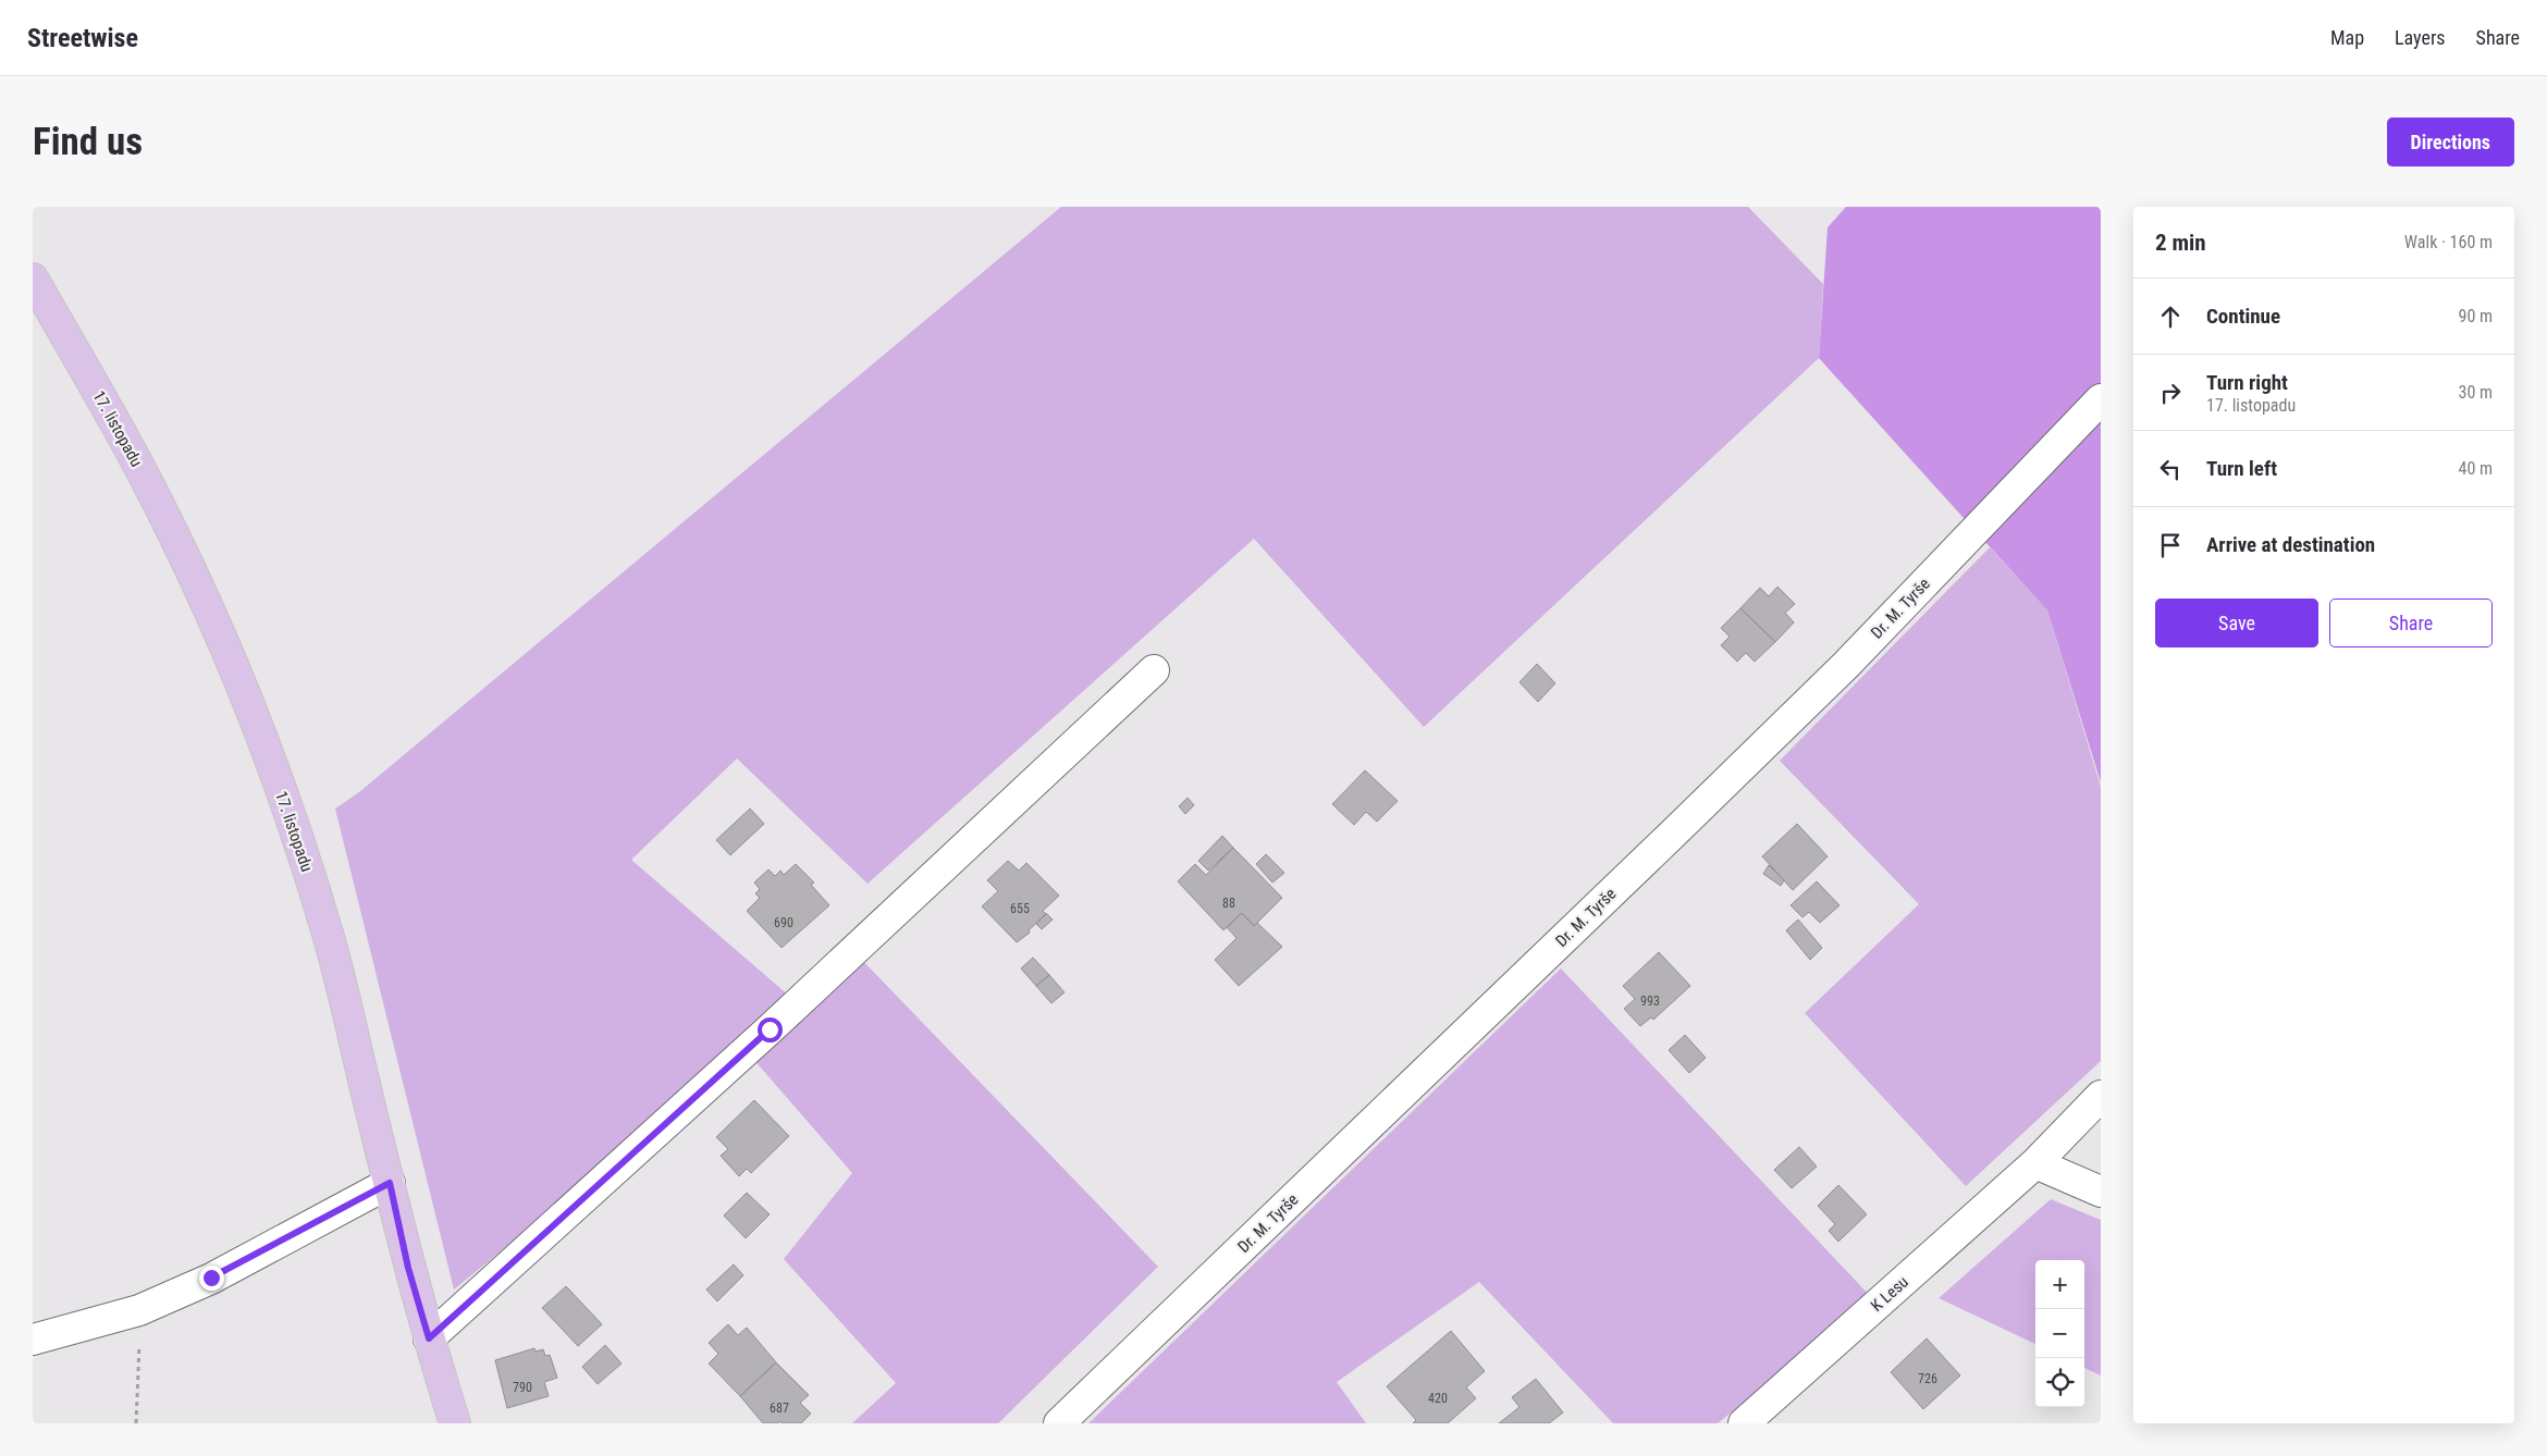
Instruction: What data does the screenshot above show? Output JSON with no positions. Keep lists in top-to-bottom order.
{
  "streets": {
    "main road": ["17. listopadu"],
    "street": ["Dr. M. Tyrše", "K Lesu"]
  },
  "house_numbers": [
    "88",
    "655",
    "690",
    "993",
    "726",
    "790",
    "420",
    "687"
  ],
  "page": {
    "header": "Streetwise",
    "nav": ["Map", "Layers", "Share"],
    "buttons": [
      "Directions",
      ["Save", "Share"]
    ],
    "title": "Find us",
    "heading": ["2 min", "Walk · 160 m"],
    "list": [
      ["Continue", "90 m"],
      ["Turn right", "17. listopadu", "30 m"],
      ["Turn left", "40 m"],
      "Arrive at destination"
    ],
    "map_buttons": ["+", "−"]
  }
}
